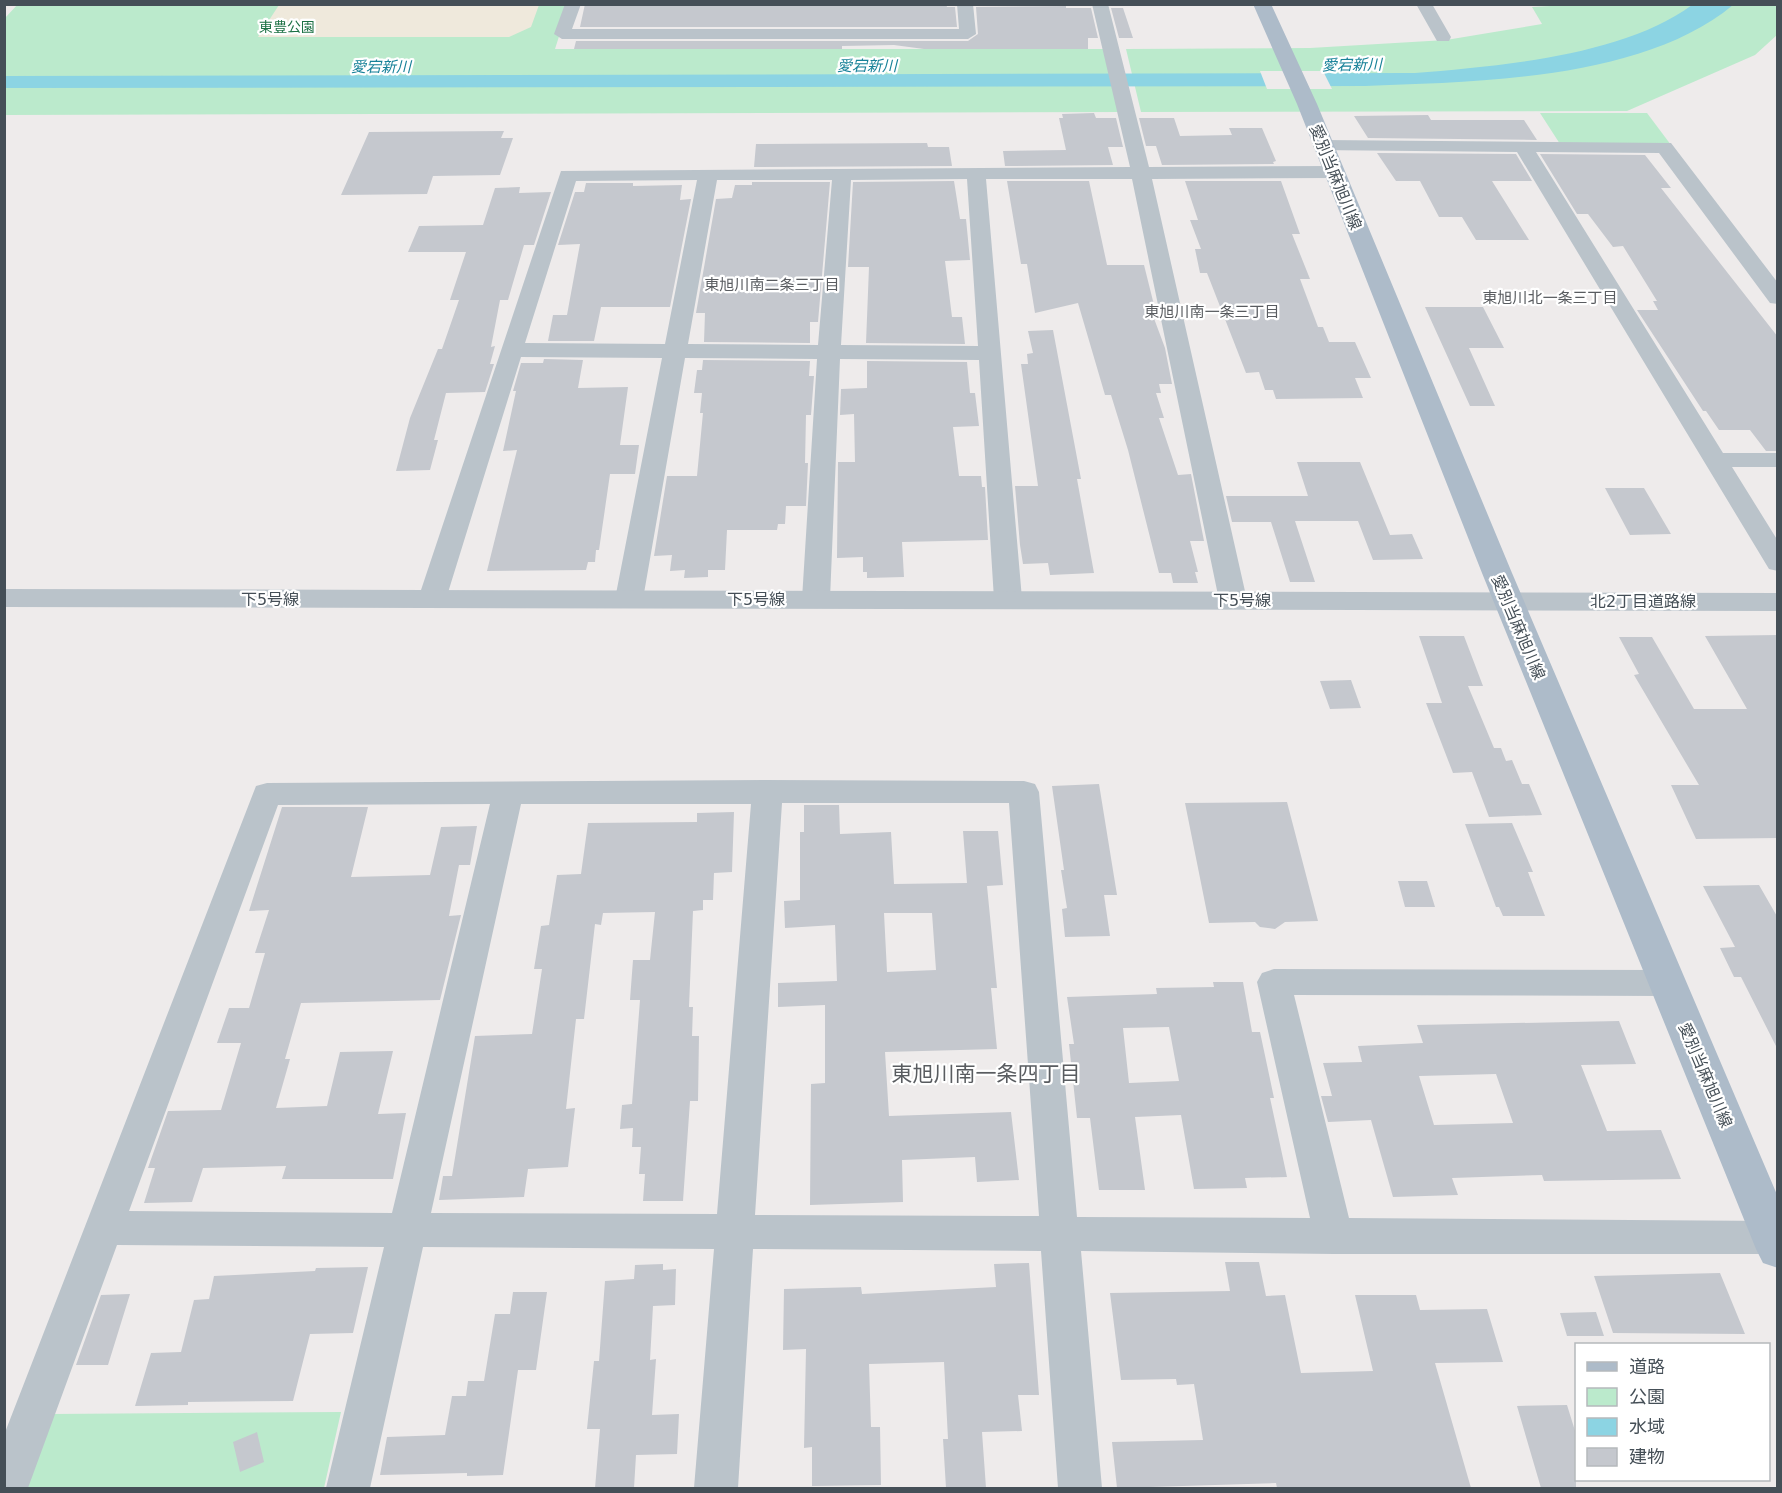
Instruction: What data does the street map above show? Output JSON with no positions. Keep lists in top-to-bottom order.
{
  "streets": {
    "main road": ["愛別当麻旭川線"],
    "street": ["下5号線", "北2丁目道路線"]
  },
  "crossings": [
    ["愛別当麻旭川線", "下5号線"],
    ["愛別当麻旭川線", "北2丁目道路線"],
    ["下5号線", "北2丁目道路線"]
  ],
  "districts": [
    "東旭川南二条三丁目",
    "東旭川北一条三丁目",
    "東旭川南一条三丁目",
    "東旭川南一条四丁目"
  ],
  "water": ["愛宕新川"],
  "parks": ["東豊公園"],
  "legend": [
    "道路",
    "公園",
    "水域",
    "建物"
  ]
}
